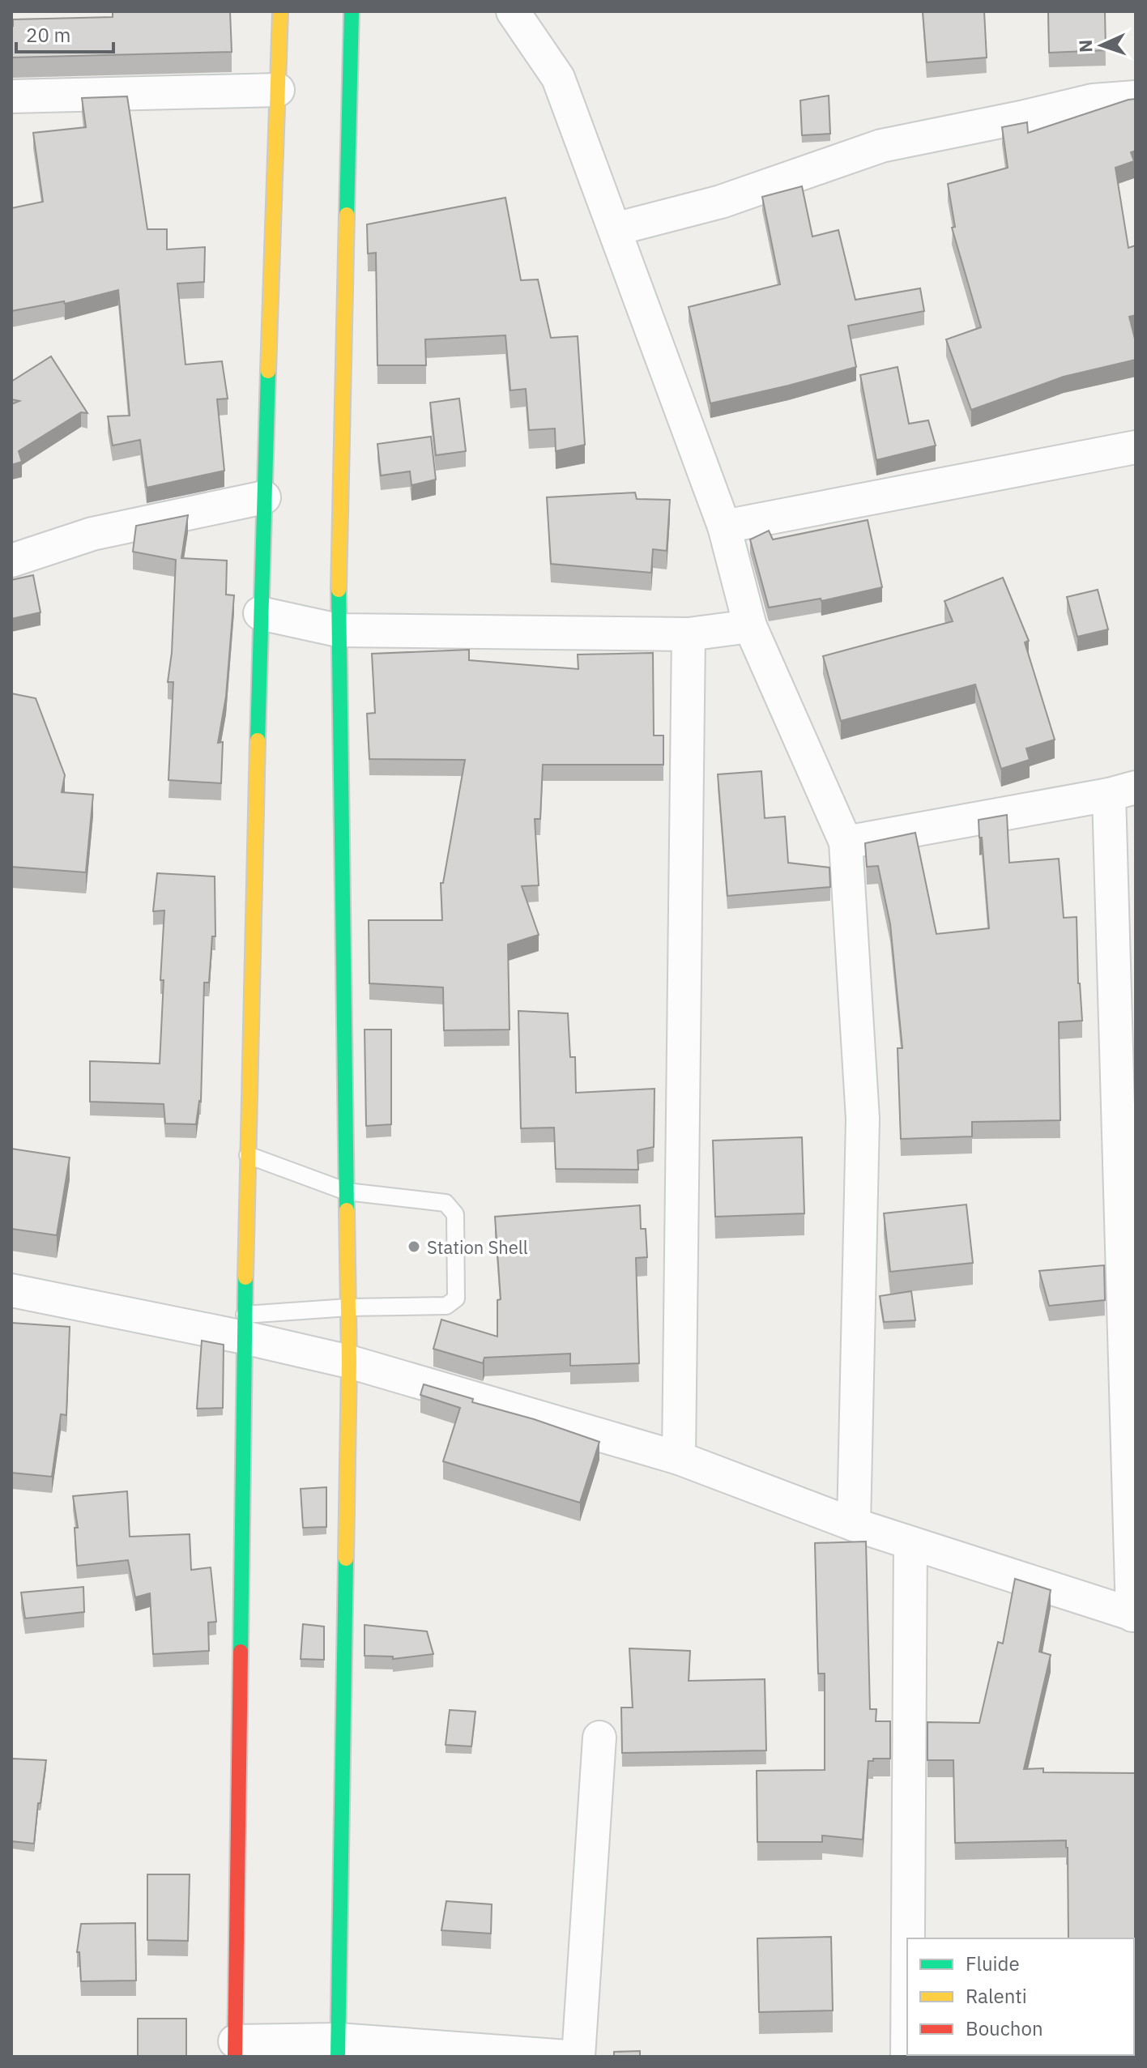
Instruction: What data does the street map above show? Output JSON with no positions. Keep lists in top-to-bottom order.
{
  "places": ["Station Shell"],
  "legend": ["Fluide", "Ralenti", "Bouchon"],
  "scale_bar": "20 m",
  "north": "left"
}
